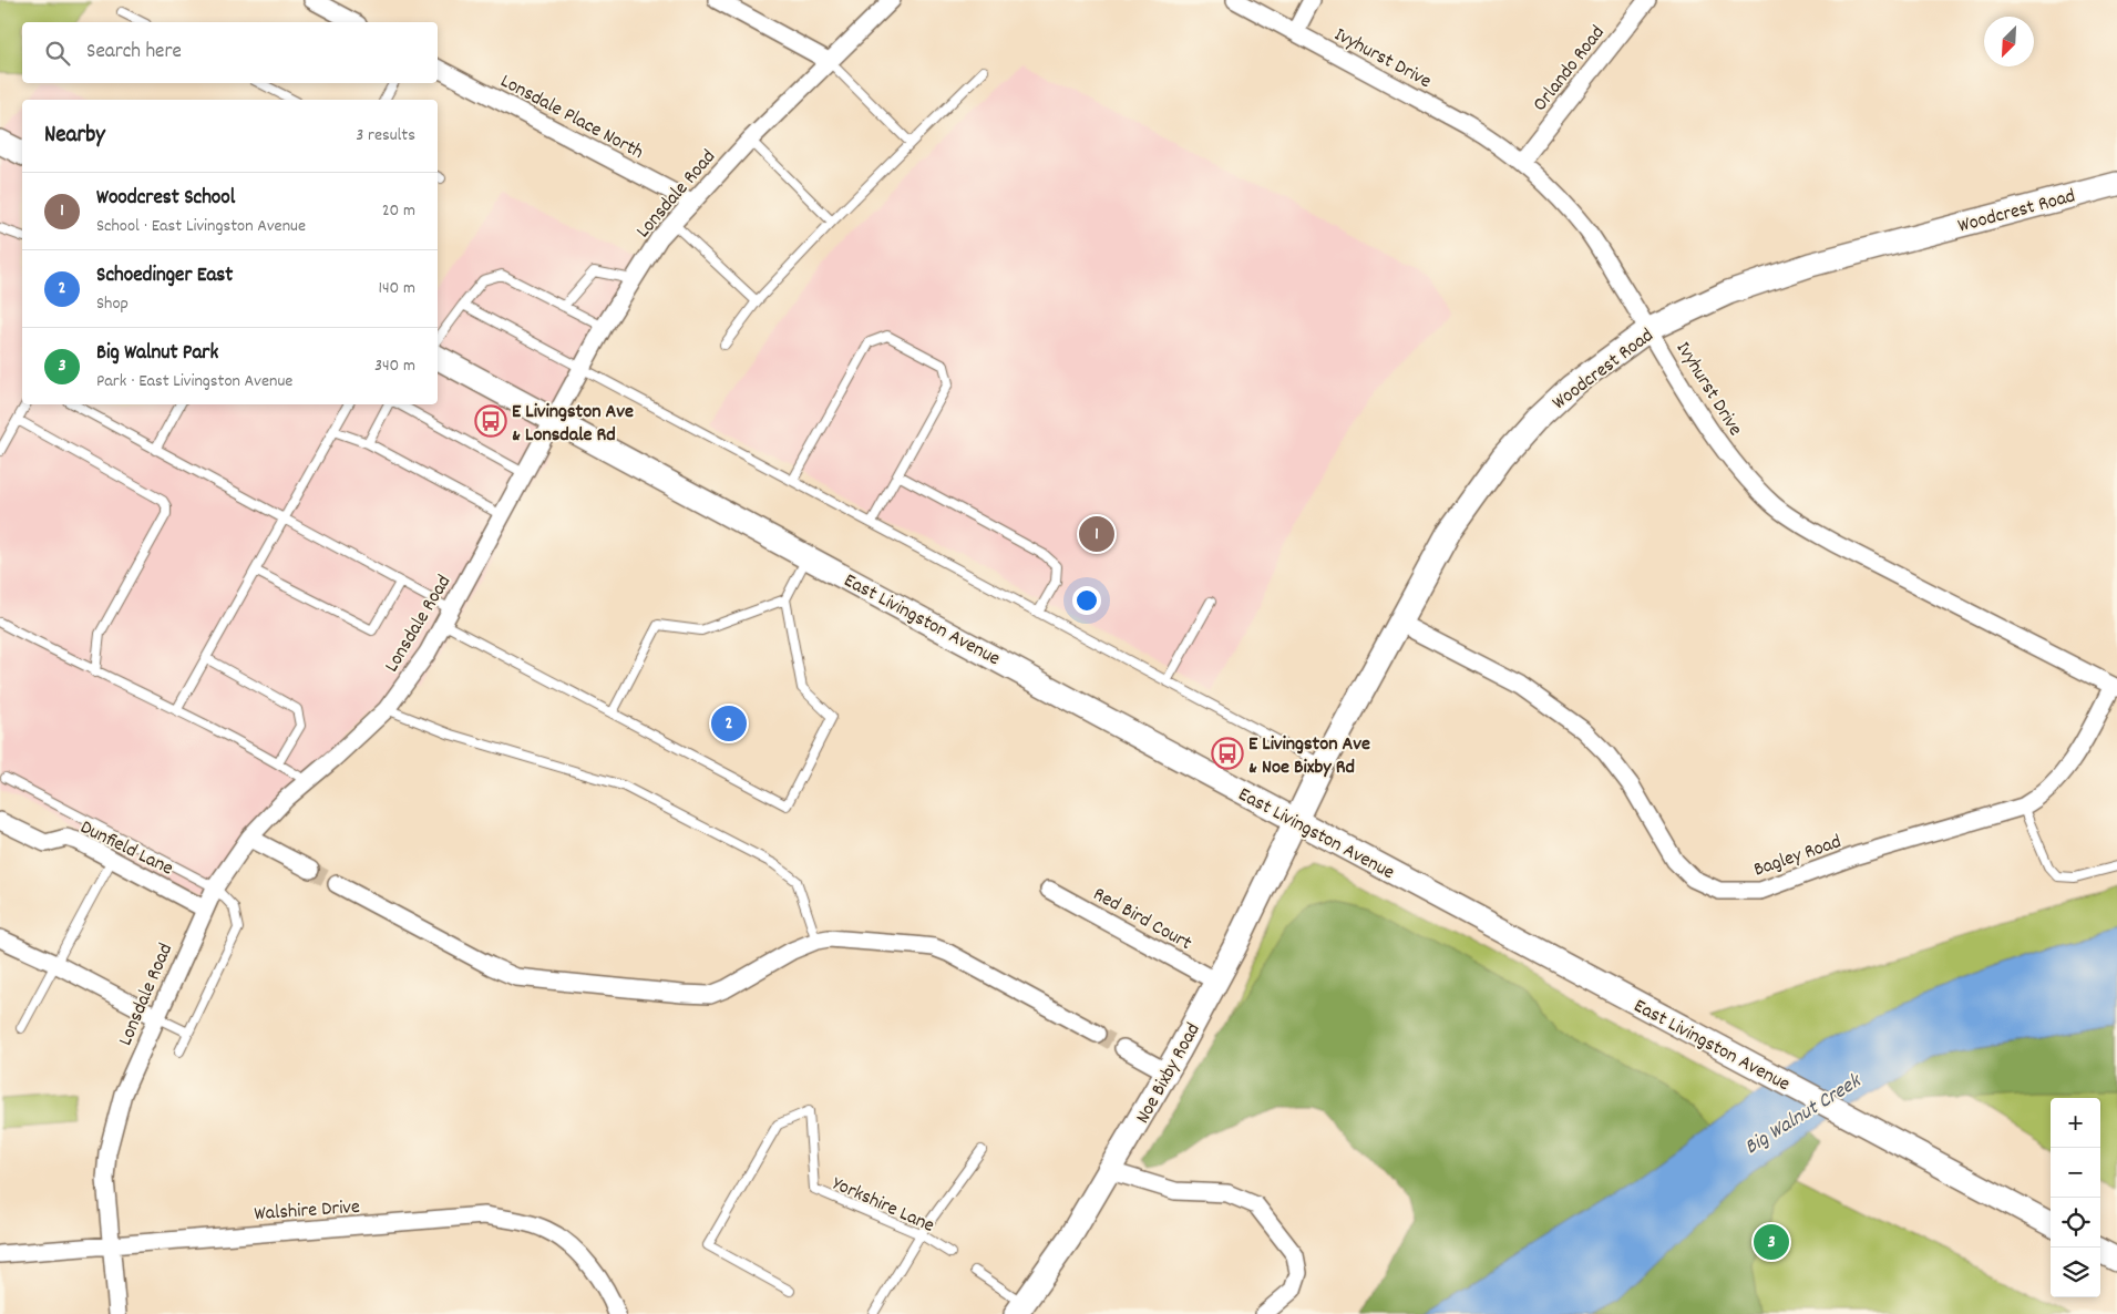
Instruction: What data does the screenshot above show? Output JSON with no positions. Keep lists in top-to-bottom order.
{
  "streets": {
    "main road": ["Woodcrest Road", "East Livingston Avenue", "Noe Bixby Road"],
    "street": [
      "Ivyhurst Drive",
      "Orlando Road",
      "Lonsdale Place North",
      "Lonsdale Road",
      "Dunfield Lane",
      "Bagley Road",
      "Red Bird Court",
      "Walshire Drive"
    ],
    "lane": ["Yorkshire Lane"]
  },
  "crossings": [
    ["Ivyhurst Drive", "Orlando Road"],
    ["Ivyhurst Drive", "Woodcrest Road"],
    ["Ivyhurst Drive", "Bagley Road"],
    ["Lonsdale Place North", "Lonsdale Road"],
    ["Lonsdale Road", "East Livingston Avenue"],
    ["Lonsdale Road", "Dunfield Lane"],
    ["Lonsdale Road", "Walshire Drive"],
    ["Woodcrest Road", "East Livingston Avenue"],
    ["Woodcrest Road", "Bagley Road"],
    ["Woodcrest Road", "Noe Bixby Road"],
    ["East Livingston Avenue", "Noe Bixby Road"],
    ["Red Bird Court", "Noe Bixby Road"]
  ],
  "water": ["Big Walnut Creek"],
  "places": {
    "bus stop": ["E Livingston Ave & Lonsdale Rd", "E Livingston Ave & Noe Bixby Rd"]
  },
  "north": "bottom left",
  "page": {
    "search": "Search here",
    "heading": ["Nearby", "3 results"],
    "list": [
      {
        "mark": "1",
        "name": "Woodcrest School",
        "note": "School · East Livingston Avenue",
        "value": "20 m"
      },
      {
        "mark": "2",
        "name": "Schoedinger East",
        "note": "Shop",
        "value": "140 m"
      },
      {
        "mark": "3",
        "name": "Big Walnut Park",
        "note": "Park · East Livingston Avenue",
        "value": "340 m"
      }
    ],
    "pins": ["1", "2", "3"],
    "map_buttons": ["+", "−"]
  }
}
